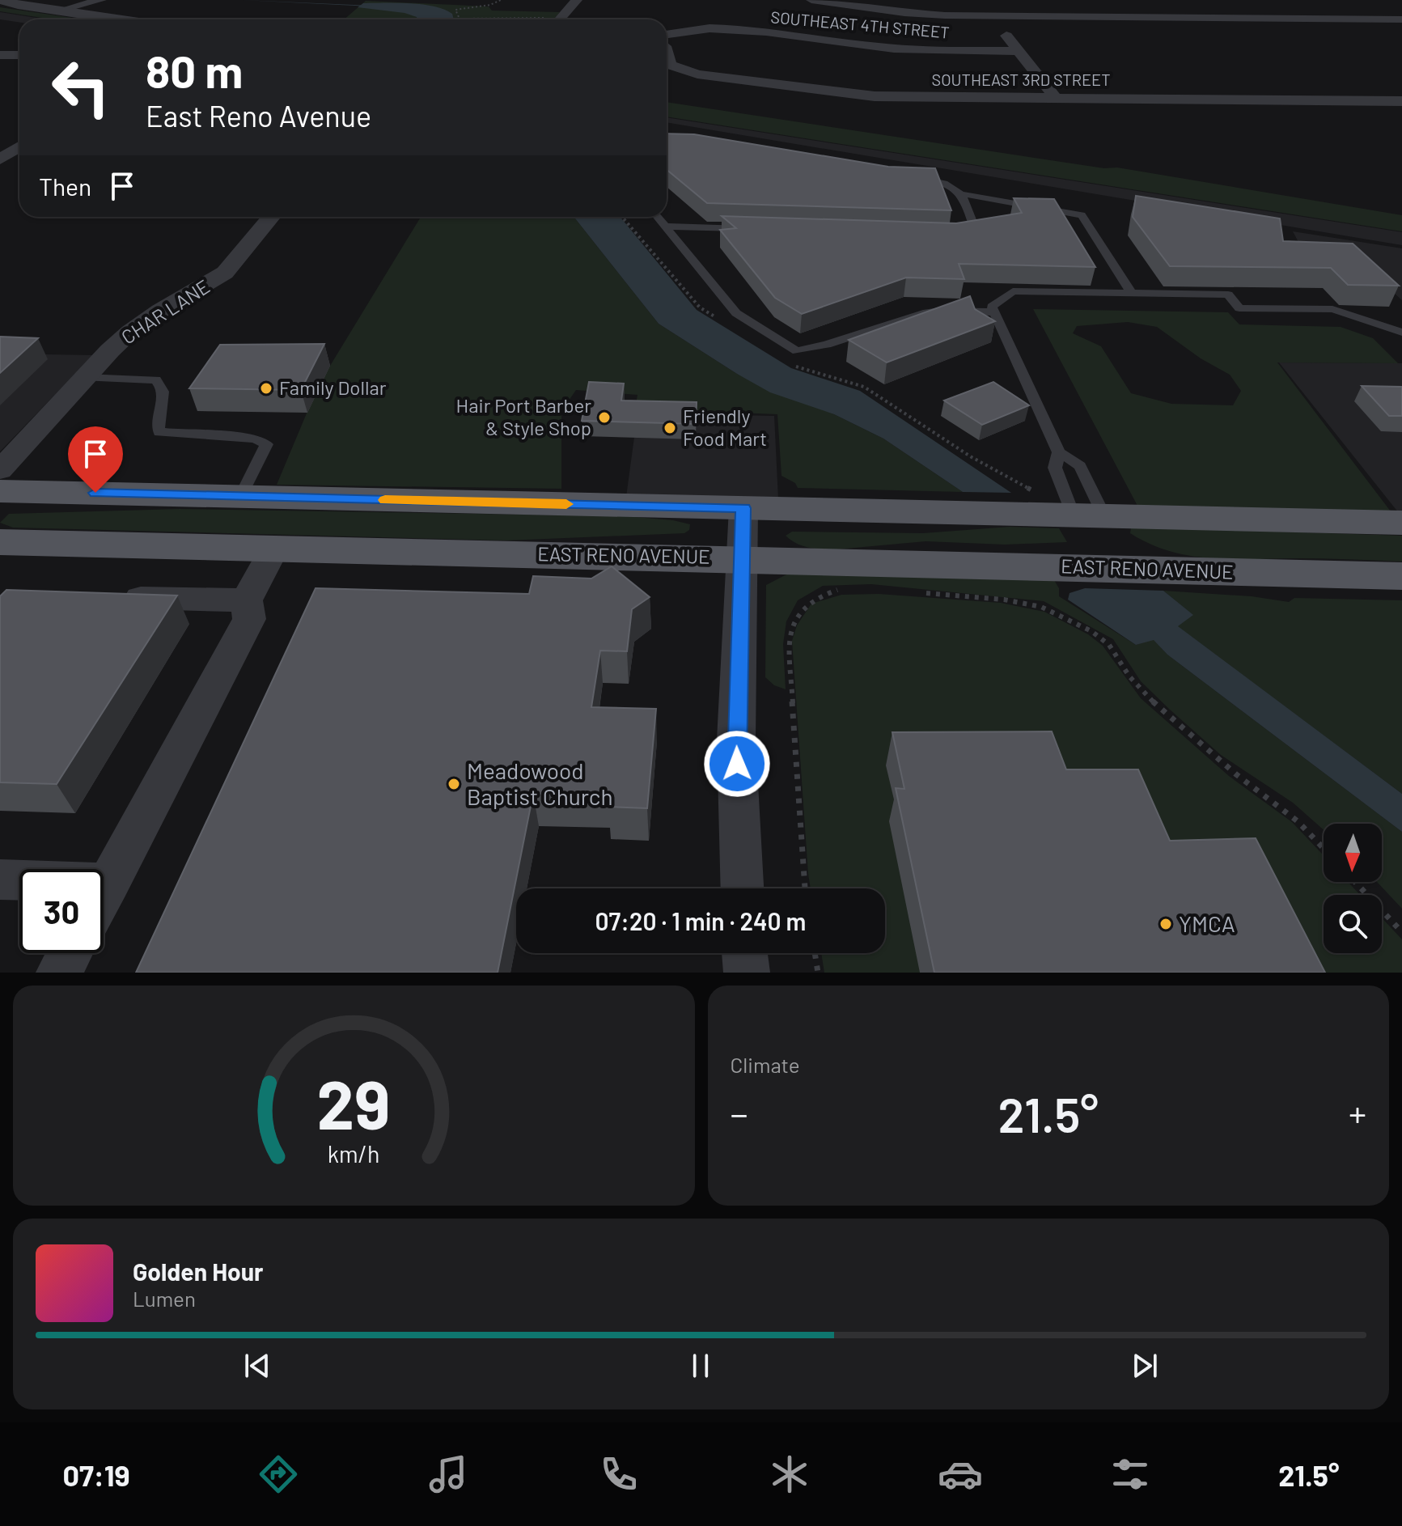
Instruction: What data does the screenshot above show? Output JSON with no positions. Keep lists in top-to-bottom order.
{
  "streets": {
    "main road": ["EAST RENO AVENUE"],
    "street": ["SOUTHEAST 4TH STREET", "SOUTHEAST 3RD STREET", "CHAR LANE"]
  },
  "places": [
    "Family Dollar",
    "Hair Port Barber & Style Shop",
    "Friendly Food Mart",
    "Meadowood Baptist Church",
    "YMCA"
  ],
  "north": "bottom",
  "page": {
    "turn": ["80 m", "East Reno Avenue"],
    "then": "Then",
    "limit": "30",
    "trip": "07:20 · 1 min · 240 m",
    "tile": "Climate",
    "heat": ["−", "21.5°", "+"],
    "song": ["Golden Hour", "Lumen"],
    "tabs": ["07:19", "21.5°"],
    "gauge": ["29", "km/h"]
  }
}
